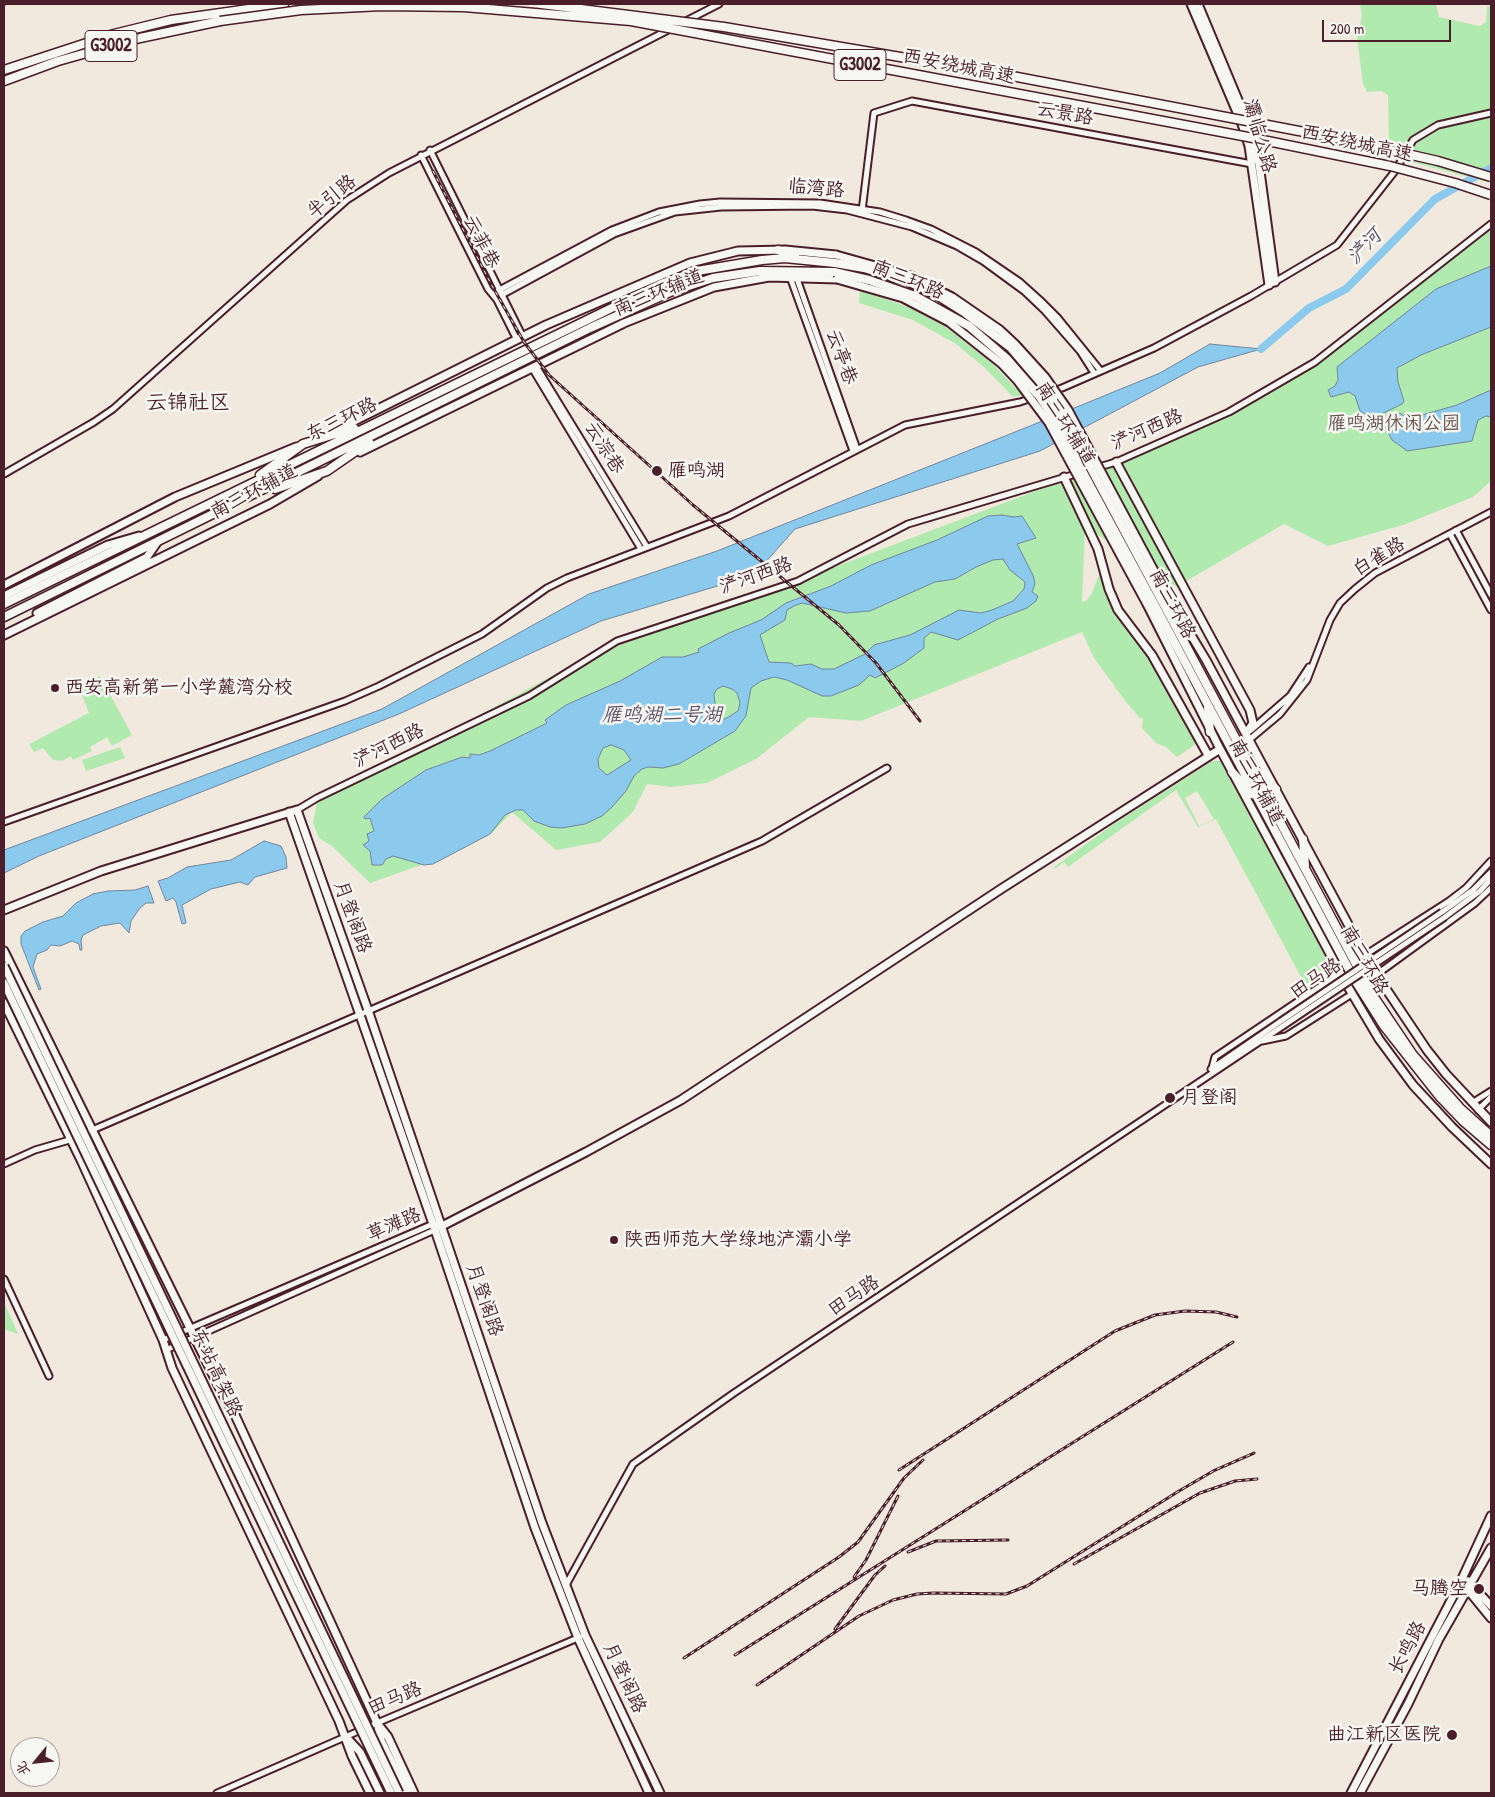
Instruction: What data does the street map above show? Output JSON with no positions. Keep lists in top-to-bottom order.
{
  "streets": {
    "highway": [
      "G3002",
      "西安绕城高速",
      "南三环路",
      "东三环路"
    ],
    "main road": [
      "灞临公路",
      "南三环辅道",
      "浐河西路",
      "月登阁路",
      "东站高架路",
      "长鸣路"
    ],
    "street": [
      "云景路",
      "临湾路",
      "半引路",
      "云菲巷",
      "云淙巷",
      "白雀路",
      "田马路",
      "草滩路"
    ]
  },
  "crossings": [
    ["云景路", "灞临公路"],
    ["云景路", "临湾路"],
    ["临湾路", "云菲巷"],
    ["半引路", "云菲巷"],
    ["云菲巷", "南三环辅道"],
    ["南三环路", "南三环辅道"],
    ["南三环路", "东三环路"],
    ["南三环辅道", "云淙巷"],
    ["南三环辅道", "白雀路"],
    ["浐河西路", "月登阁路"],
    ["月登阁路", "田马路"],
    ["月登阁路", "草滩路"]
  ],
  "districts": ["云锦社区"],
  "water": ["浐河", "雁鸣湖二号湖"],
  "parks": ["雁鸣湖休闲公园"],
  "places": [
    "雁鸣湖",
    "西安高新第一小学麓湾分校",
    "月登阁",
    "陕西师范大学绿地浐灞小学",
    "马腾空",
    "曲江新区医院"
  ],
  "scale_bar": "200 m",
  "north": "bottom left"
}
